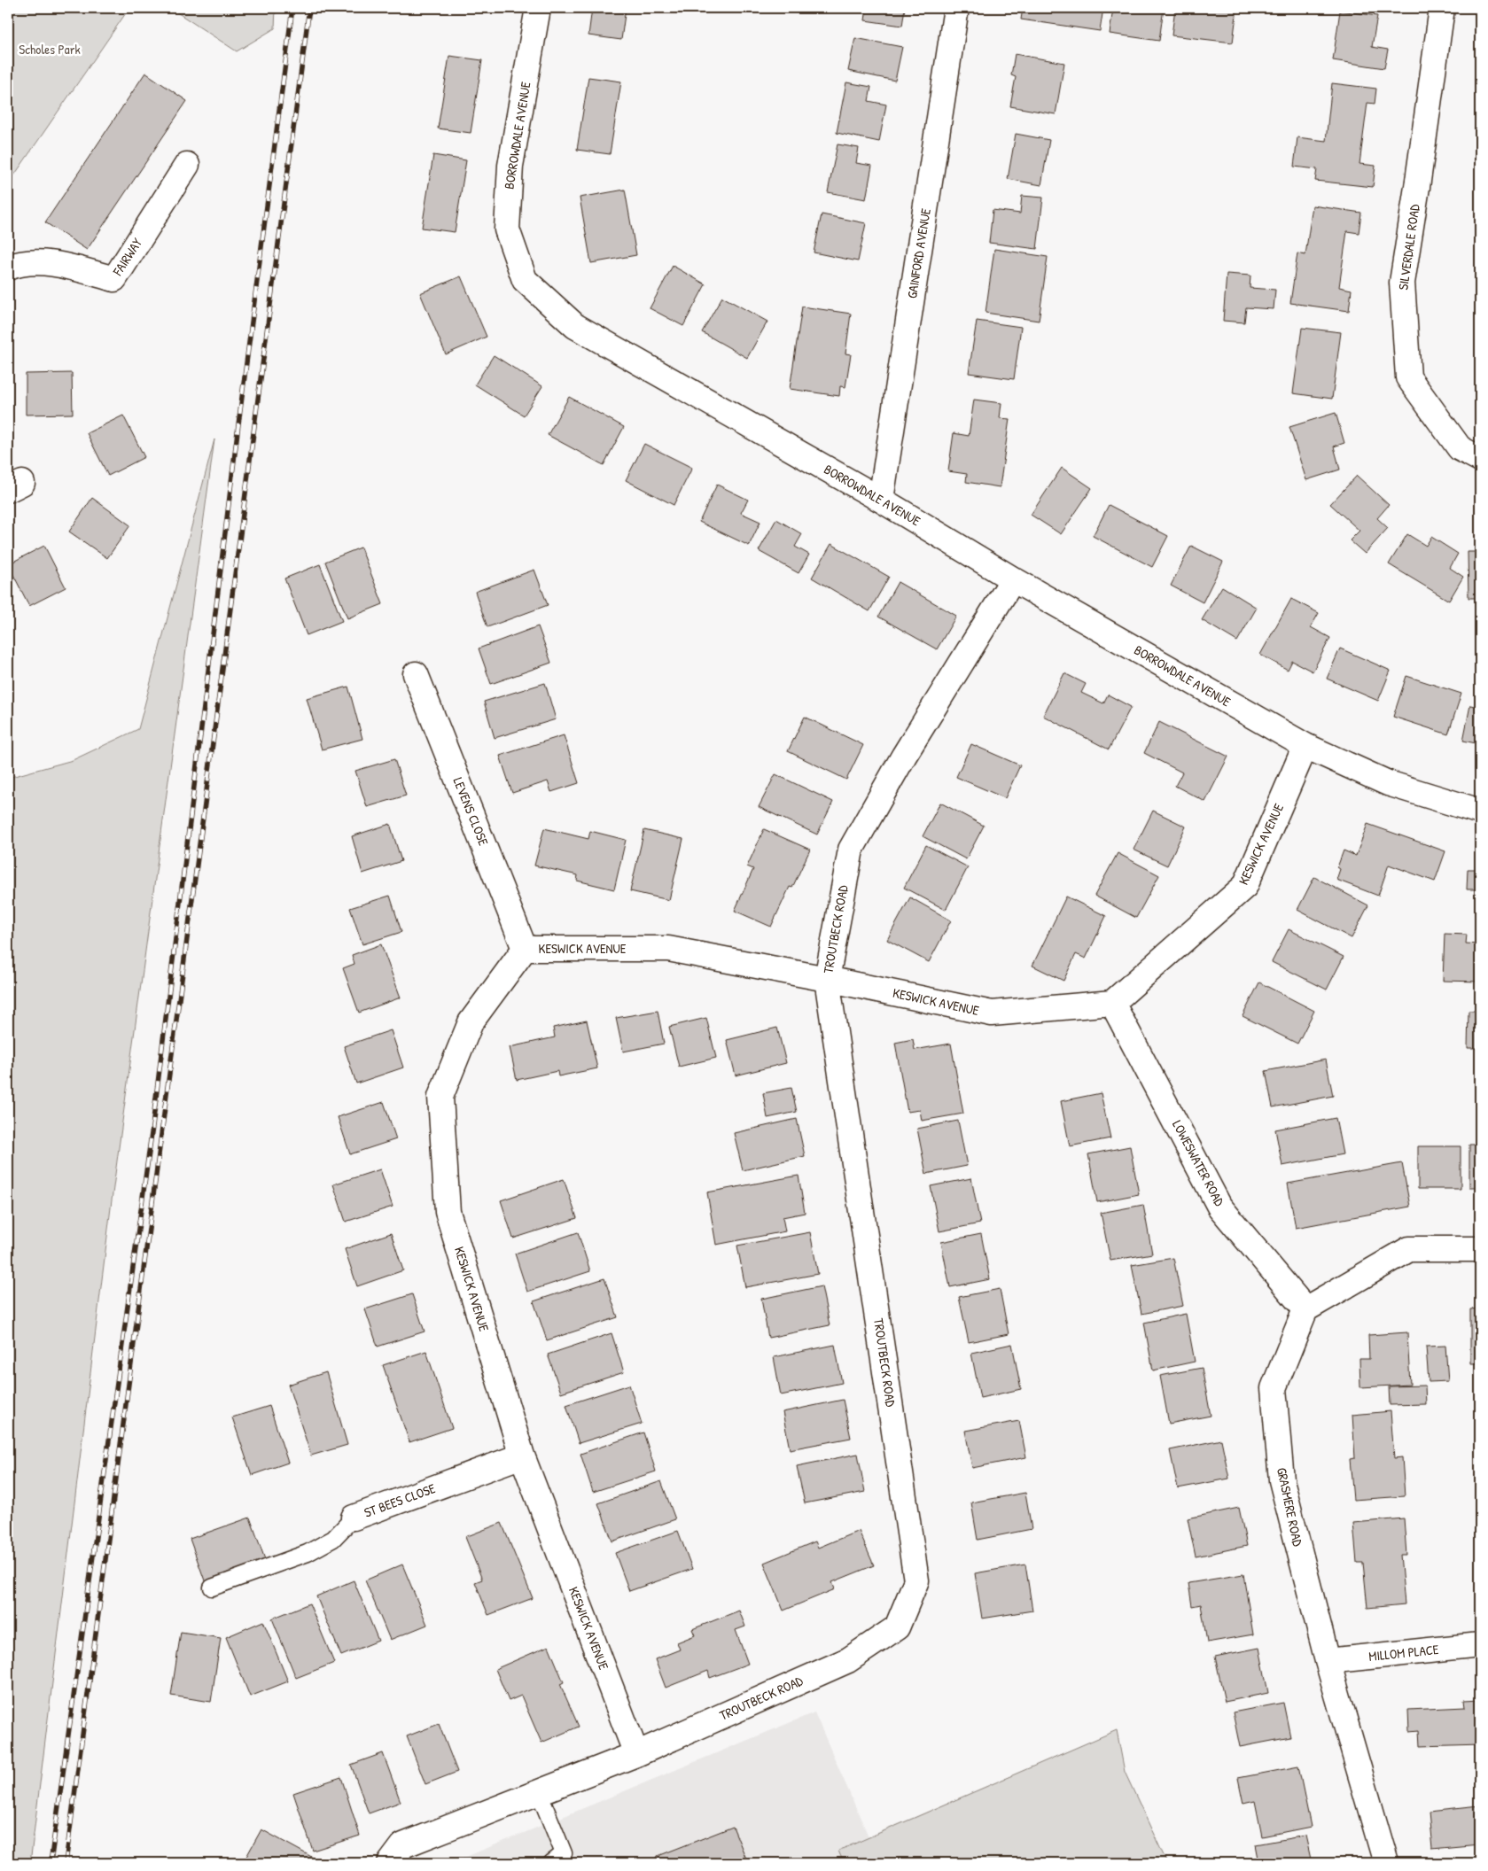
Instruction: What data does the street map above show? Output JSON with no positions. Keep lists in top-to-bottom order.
{
  "streets": {
    "street": [
      "BORROWDALE AVENUE",
      "SILVERDALE ROAD",
      "GAINFORD AVENUE",
      "FAIRWAY",
      "LEVENS CLOSE",
      "KESWICK AVENUE",
      "TROUTBECK ROAD",
      "LOWESWATER ROAD",
      "ST BEES CLOSE",
      "GRASMERE ROAD",
      "MILLOM PLACE"
    ]
  },
  "crossings": [
    ["BORROWDALE AVENUE", "GAINFORD AVENUE"],
    ["BORROWDALE AVENUE", "KESWICK AVENUE"],
    ["BORROWDALE AVENUE", "TROUTBECK ROAD"],
    ["LEVENS CLOSE", "KESWICK AVENUE"],
    ["KESWICK AVENUE", "TROUTBECK ROAD"],
    ["KESWICK AVENUE", "LOWESWATER ROAD"],
    ["KESWICK AVENUE", "ST BEES CLOSE"],
    ["LOWESWATER ROAD", "GRASMERE ROAD"],
    ["GRASMERE ROAD", "MILLOM PLACE"]
  ],
  "parks": ["Scholes Park"]
}
